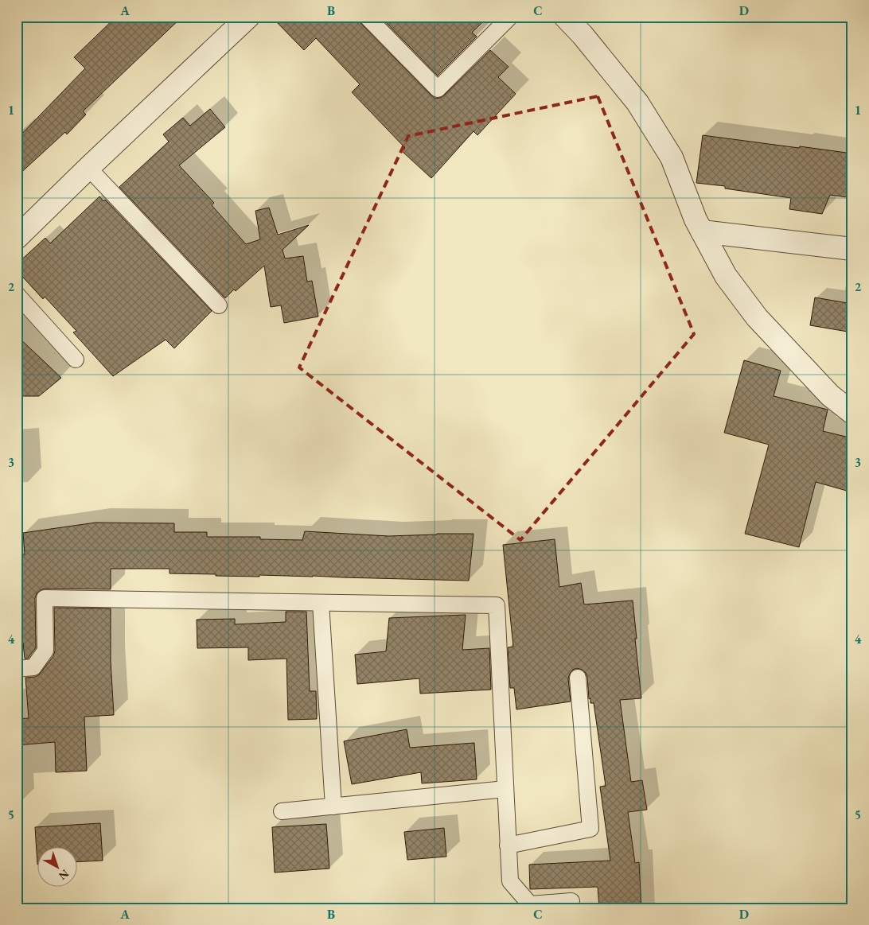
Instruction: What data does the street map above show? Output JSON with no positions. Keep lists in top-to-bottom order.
{
  "north": "bottom right",
  "grid": {
    "columns": [
      "A",
      "B",
      "C",
      "D"
    ],
    "rows": [
      "1",
      "2",
      "3",
      "4",
      "5"
    ]
  }
}
